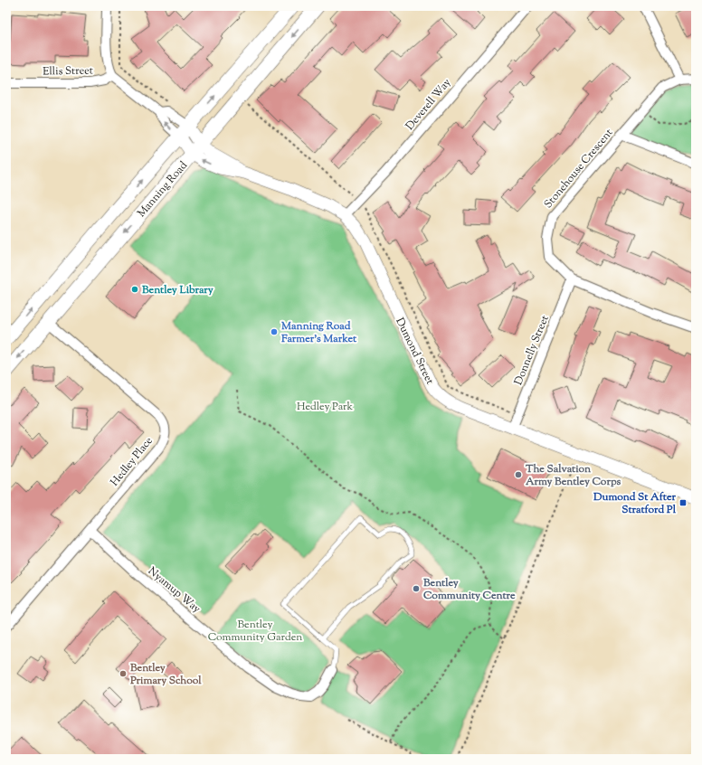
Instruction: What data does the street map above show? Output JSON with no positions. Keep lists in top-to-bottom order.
{
  "streets": {
    "main road": ["Manning Road"],
    "street": [
      "Ellis Street",
      "Deverell Way",
      "Stonehouse Crescent",
      "Donnelly Street",
      "Dumond Street",
      "Hedley Place",
      "Nyamup Way"
    ]
  },
  "crossings": [
    ["Deverell Way", "Dumond Street"],
    ["Stonehouse Crescent", "Donnelly Street"],
    ["Manning Road", "Dumond Street"],
    ["Manning Road", "Hedley Place"],
    ["Donnelly Street", "Dumond Street"],
    ["Hedley Place", "Nyamup Way"]
  ],
  "parks": ["Hedley Park", "Bentley Community Garden"],
  "places": {
    "other": [
      "Bentley Library",
      "Manning Road Farmer's Market",
      "The Salvation Army Bentley Corps",
      "Bentley Community Centre",
      "Bentley Primary School"
    ],
    "transit": ["Dumond St After Stratford Pl"]
  }
}
